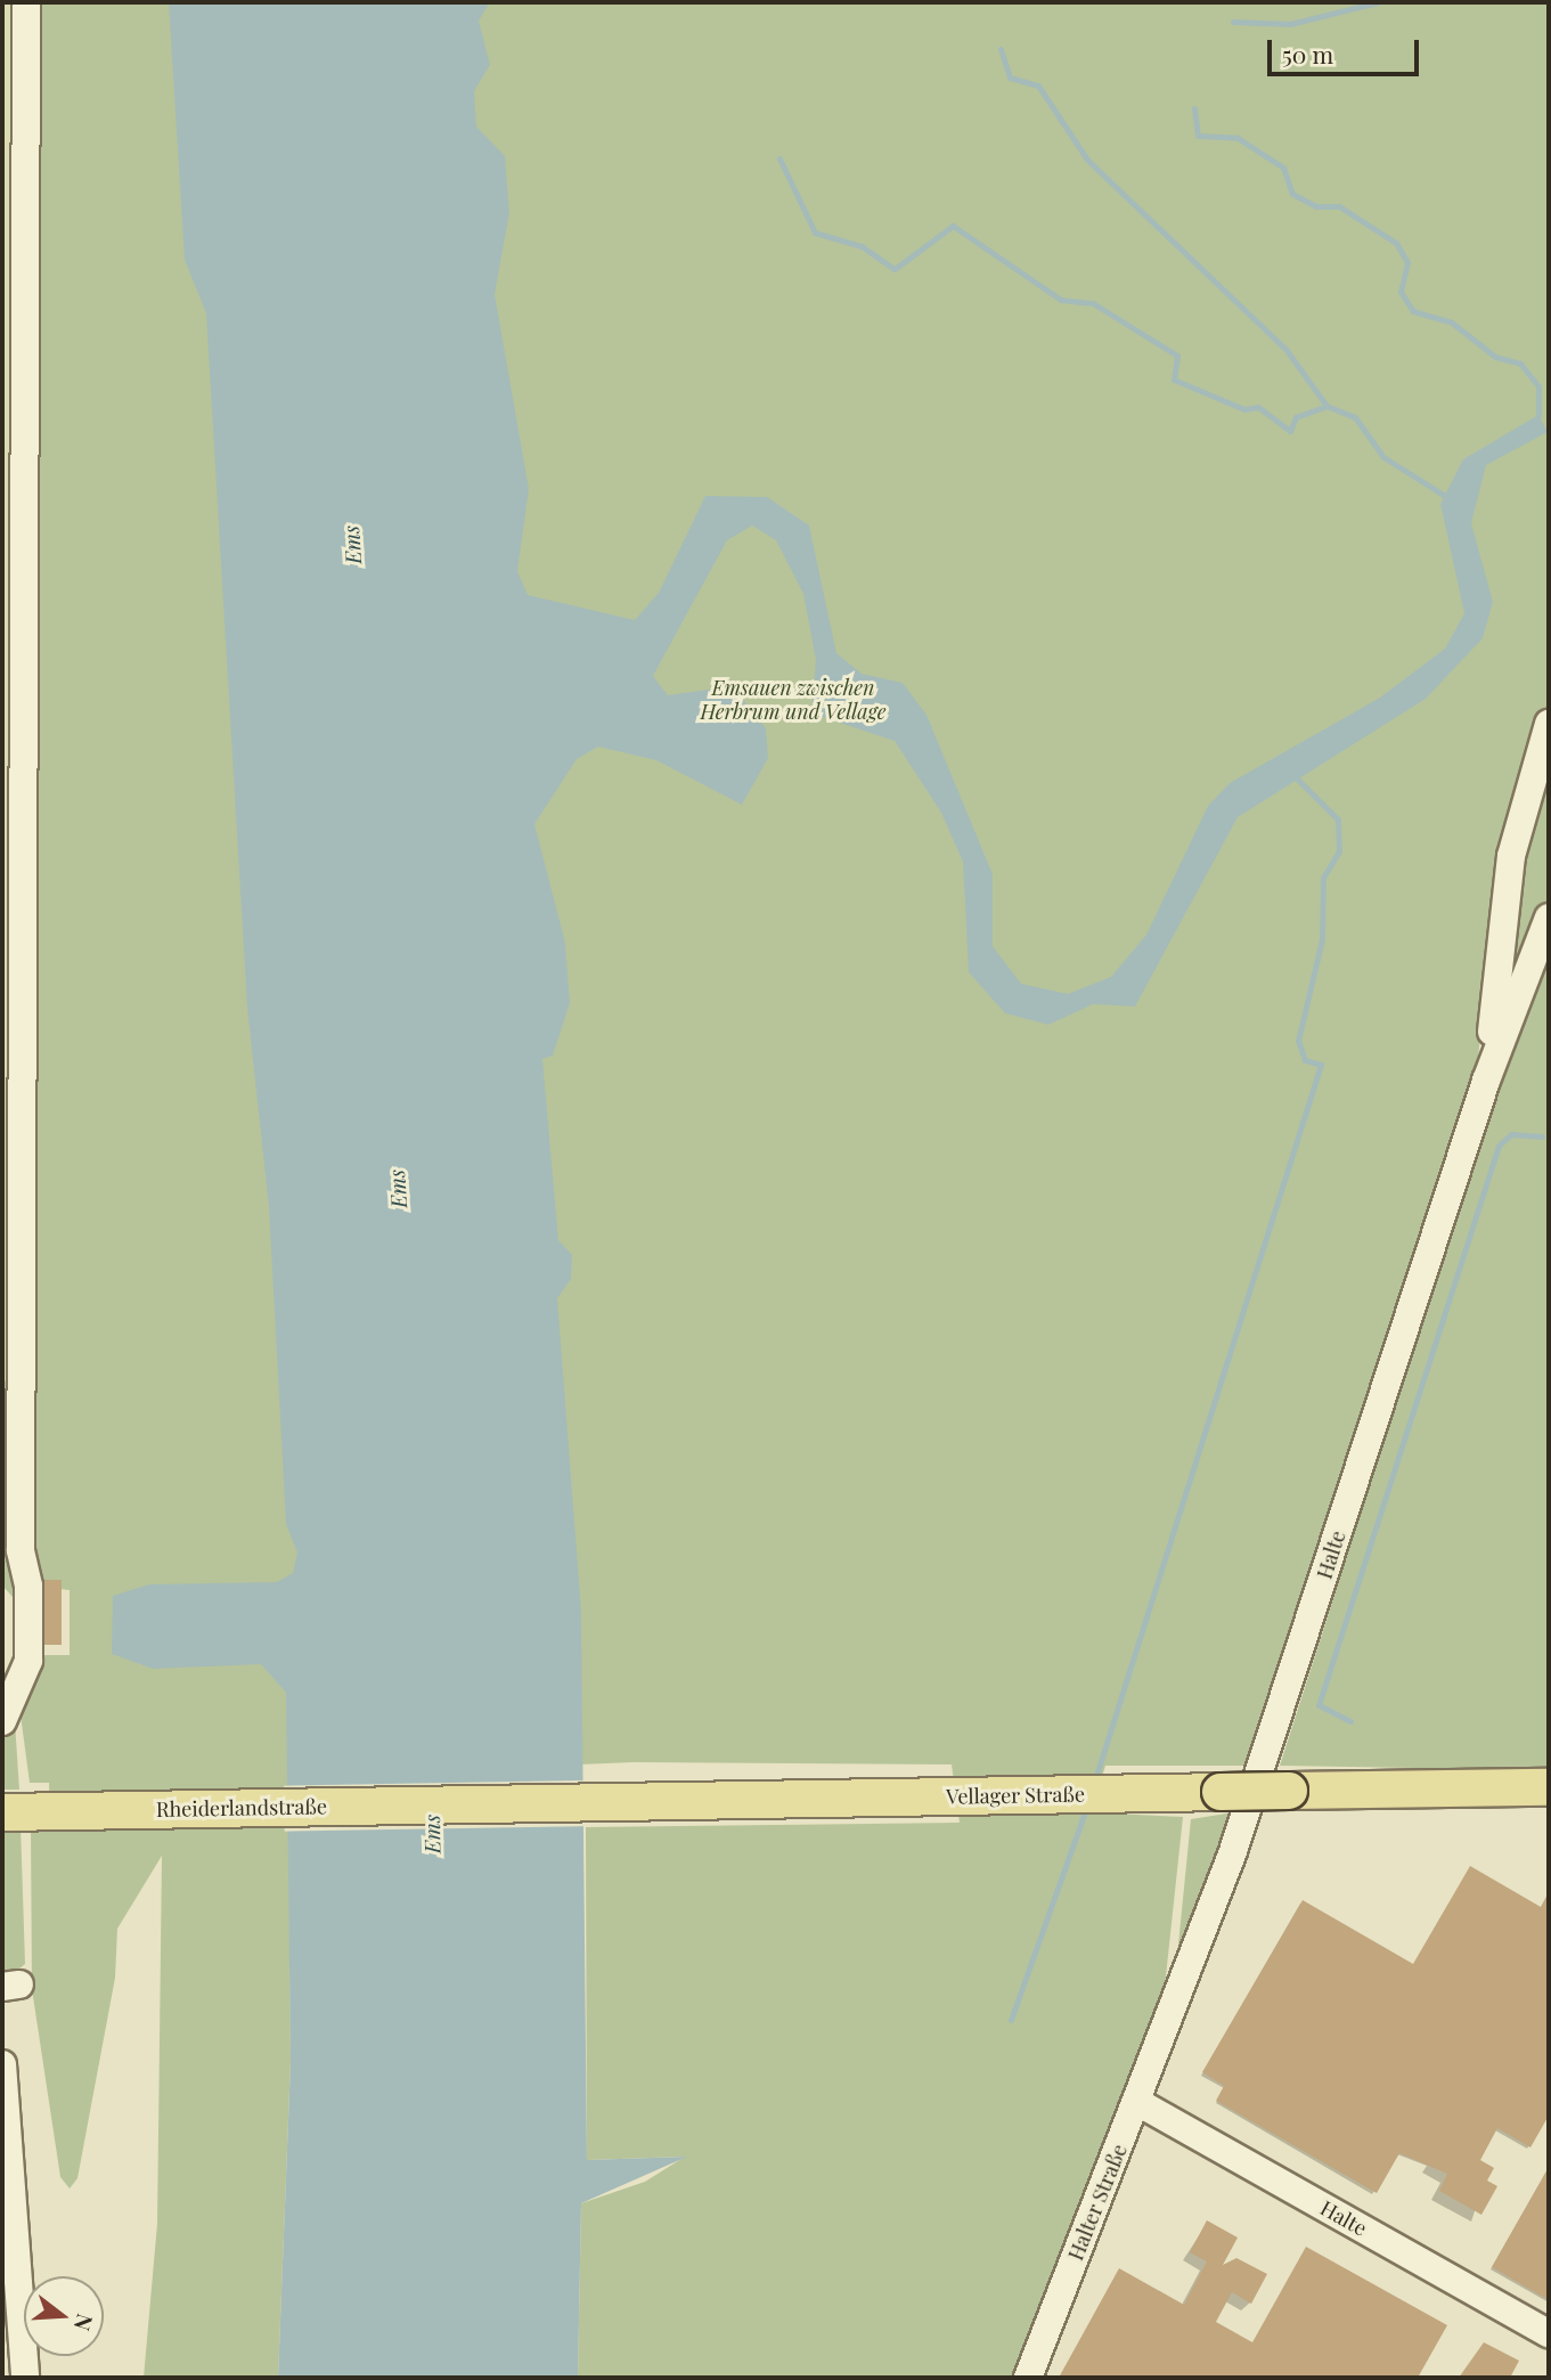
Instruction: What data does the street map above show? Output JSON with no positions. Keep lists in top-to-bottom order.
{
  "streets": {
    "main road": ["Vellager Straße", "Rheiderlandstraße"],
    "street": ["Halte", "Halter Straße"]
  },
  "crossings": [
    ["Halte", "Halter Straße"],
    ["Vellager Straße", "Rheiderlandstraße"]
  ],
  "water": ["Ems"],
  "parks": ["Emsauen zwischen Herbrum und Vellage"],
  "scale_bar": "50 m",
  "north": "right"
}
